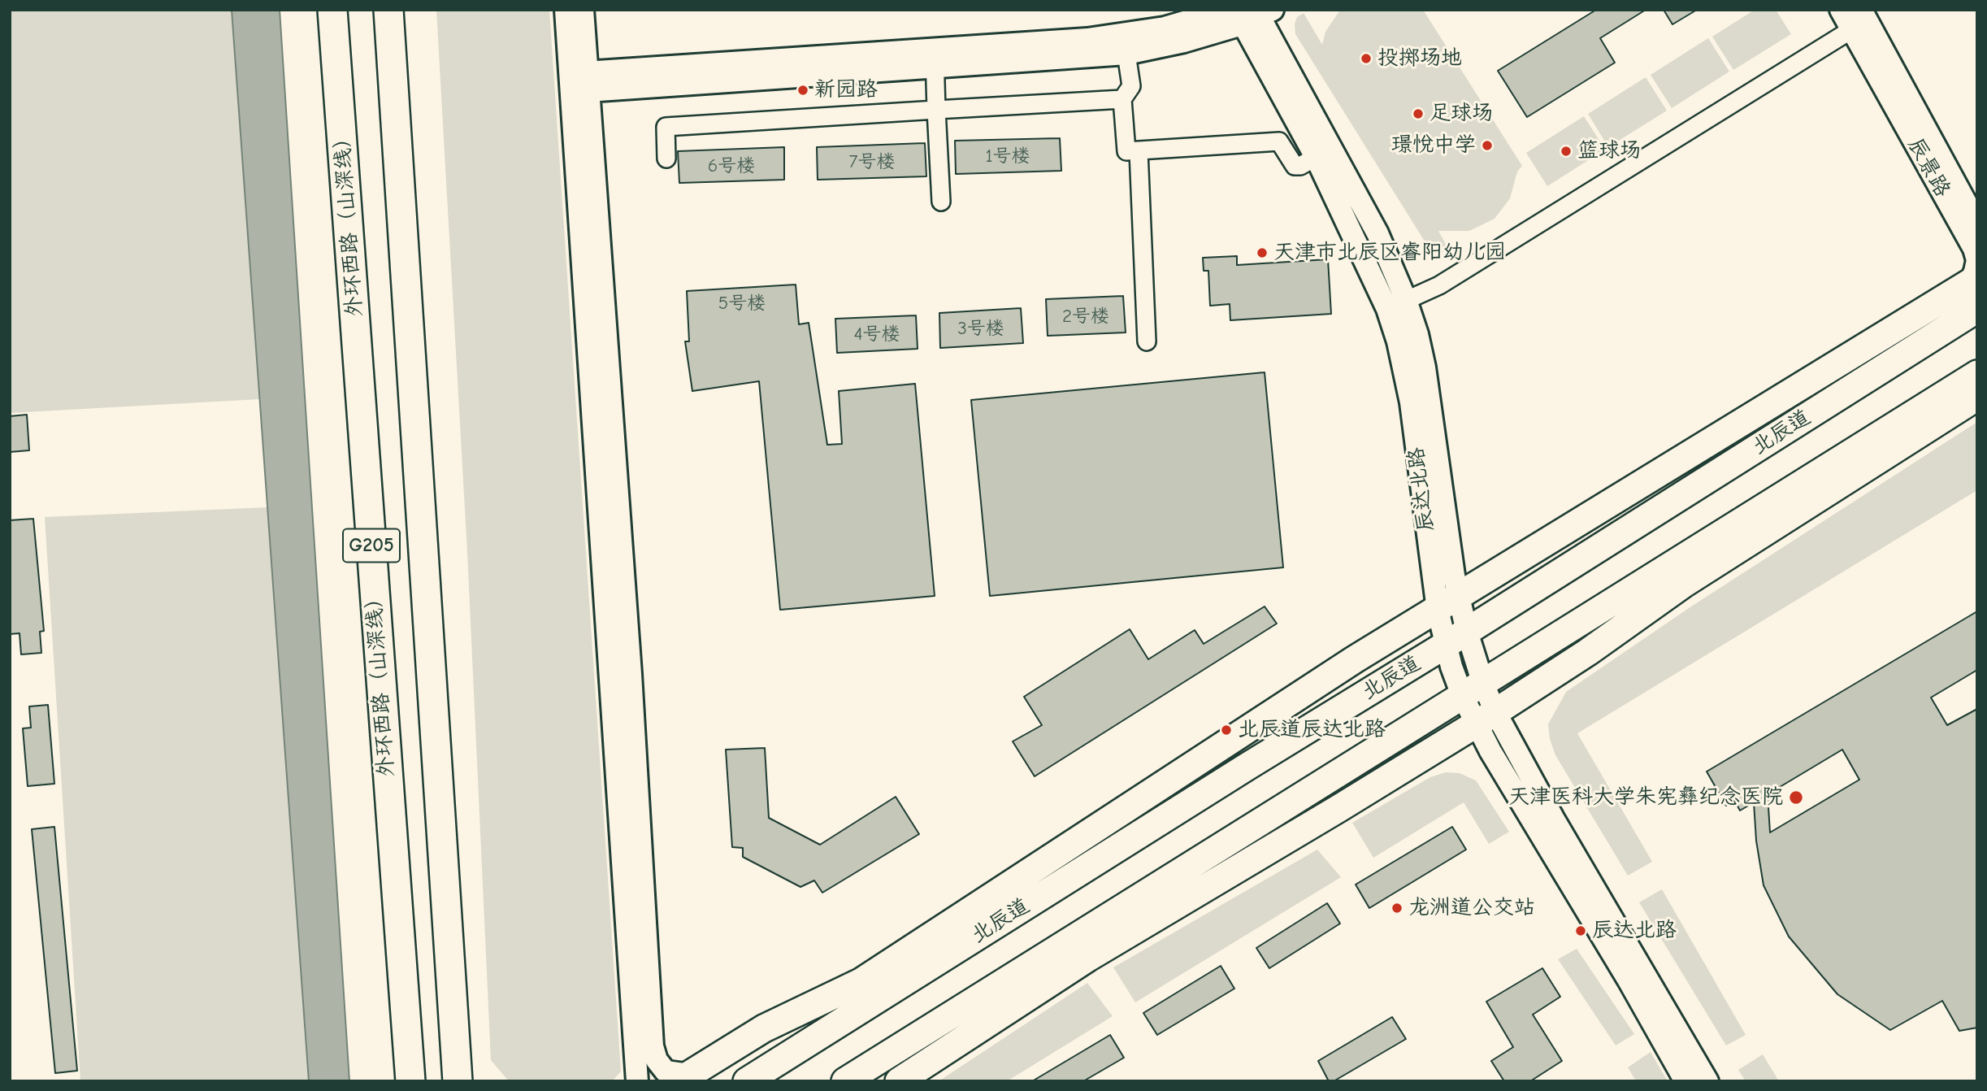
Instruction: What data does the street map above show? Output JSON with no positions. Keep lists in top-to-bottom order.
{
  "streets": {
    "highway": ["外环西路（山深线）", "G205"],
    "main road": ["北辰道"],
    "street": ["辰景路", "辰达北路"]
  },
  "crossings": [
    ["辰景路", "北辰道"],
    ["北辰道", "辰达北路"]
  ],
  "places": [
    "投掷场地",
    "新园路",
    "足球场",
    "璟悦中学",
    "篮球场",
    "天津市北辰区睿阳幼儿园",
    "北辰道辰达北路",
    "天津医科大学朱宪彝纪念医院",
    "龙洲道公交站",
    "辰达北路"
  ],
  "house_numbers": [
    "1号楼",
    "7号楼",
    "6号楼",
    "5号楼",
    "2号楼",
    "3号楼",
    "4号楼"
  ]
}
